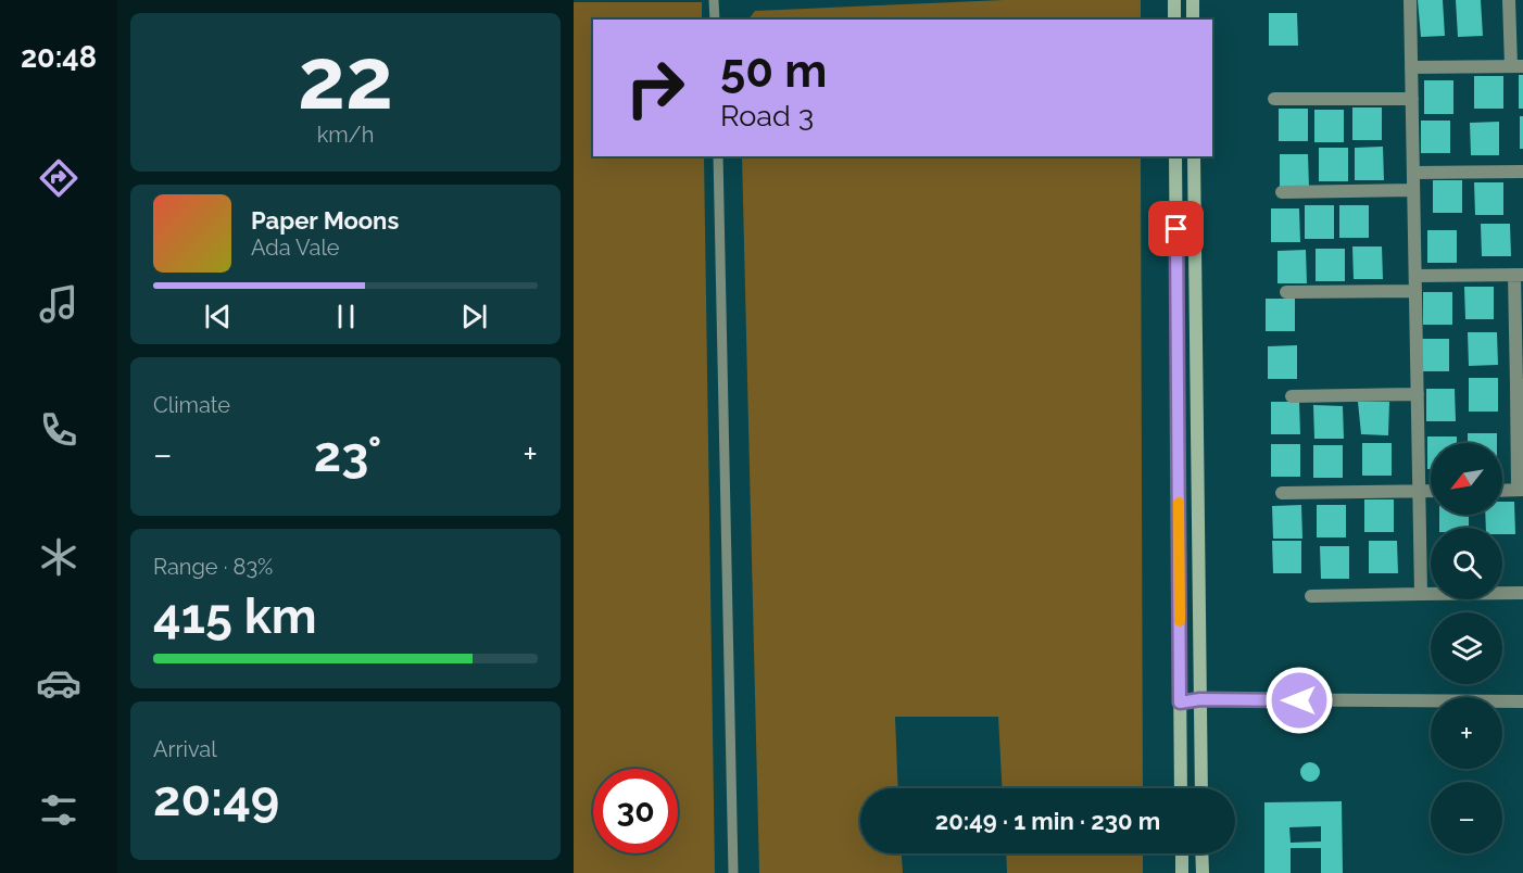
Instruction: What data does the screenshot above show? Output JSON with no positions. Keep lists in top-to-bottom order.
{
  "north": "bottom left",
  "page": {
    "tabs": "20:48",
    "tile": [
      ["22", "km/h"],
      "Climate",
      ["Range · 83%", "415 km"],
      ["Arrival", "20:49"]
    ],
    "turn": ["50 m", "Road 3"],
    "song": ["Paper Moons", "Ada Vale"],
    "heat": ["−", "23°", "+"],
    "map_buttons": ["+", "−"],
    "limit": "30",
    "trip": "20:49 · 1 min · 230 m"
  }
}
